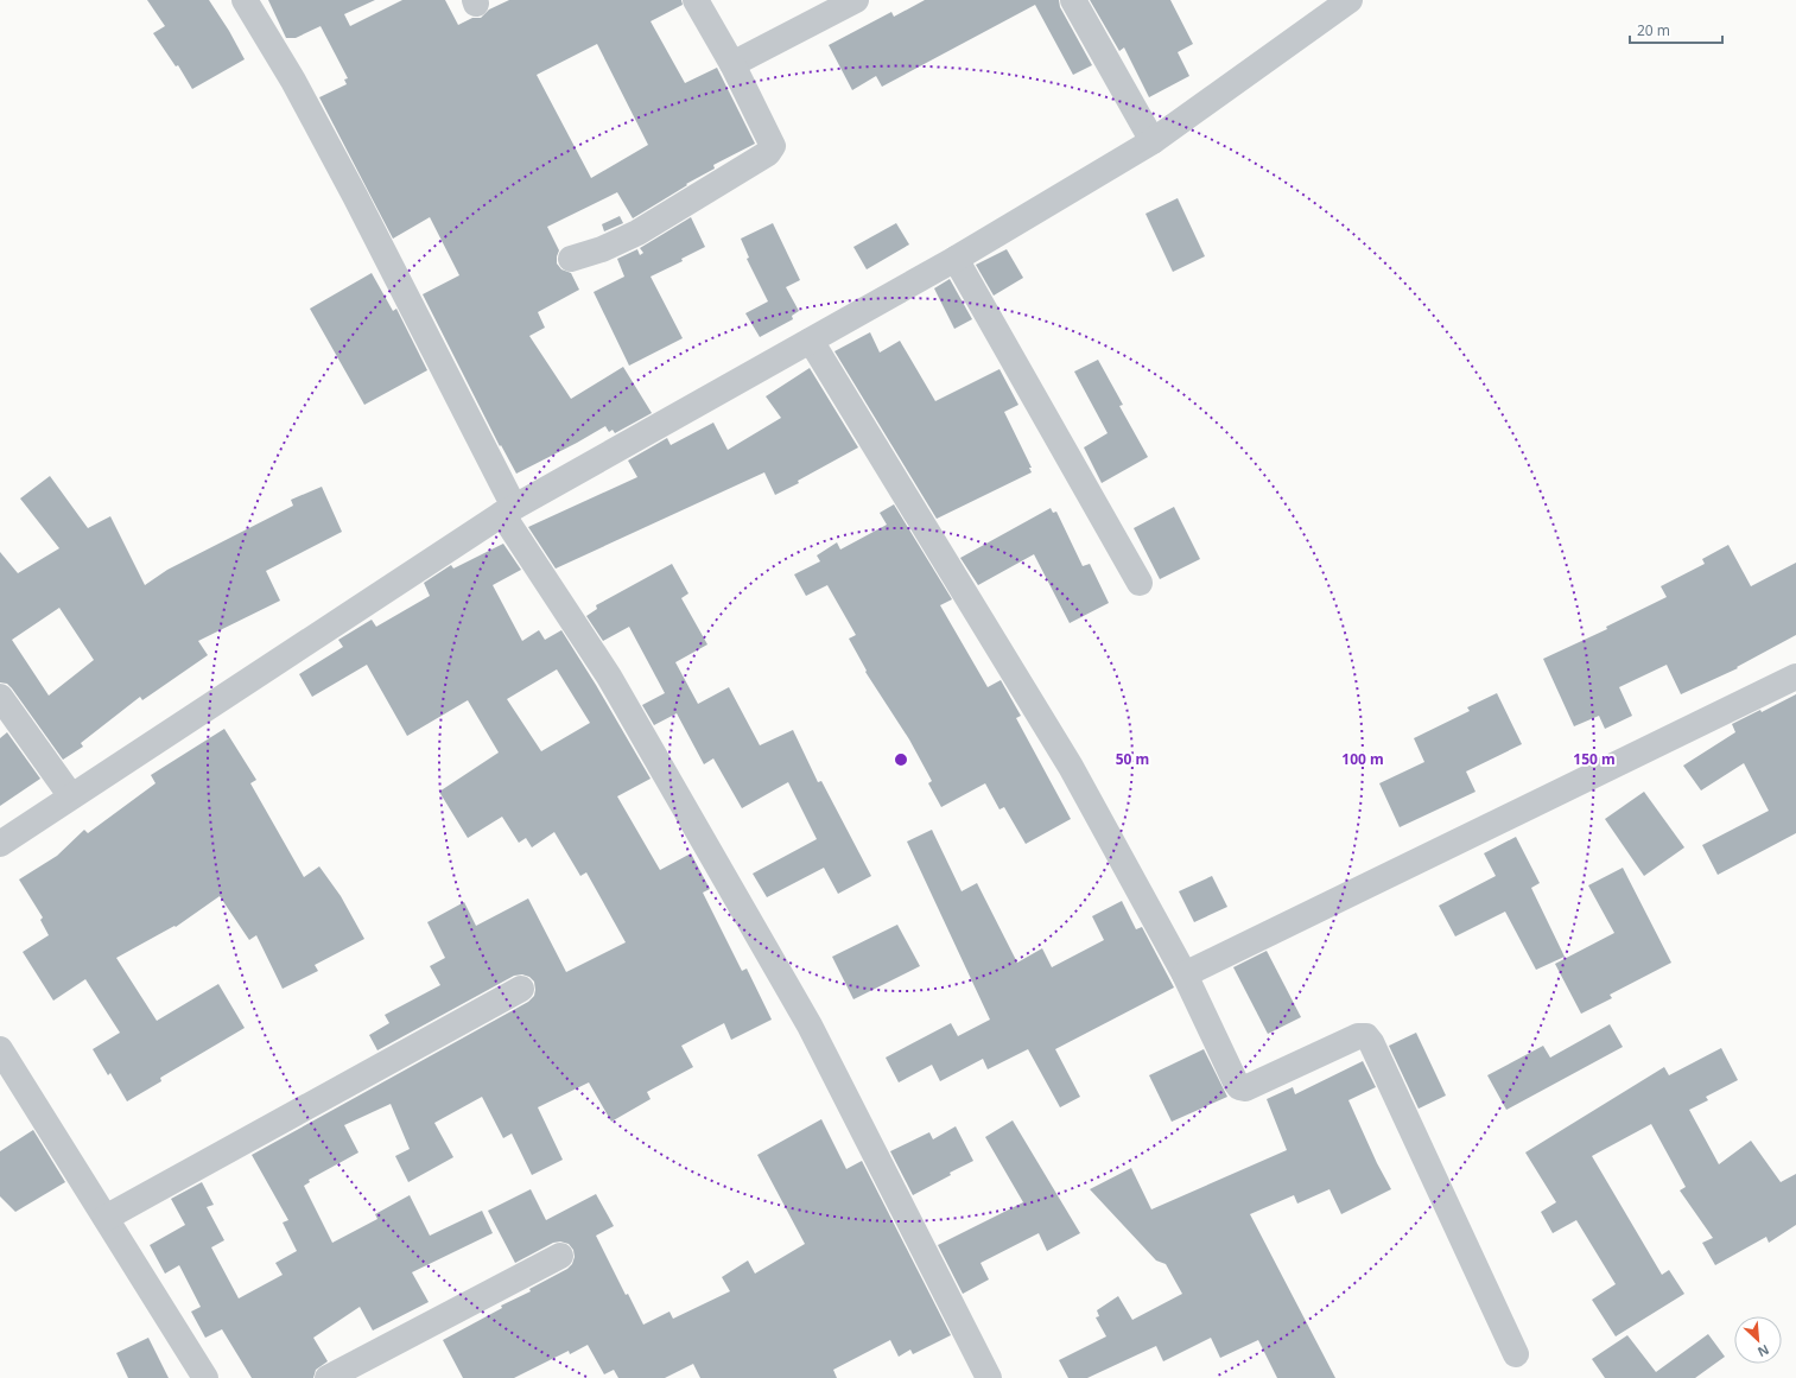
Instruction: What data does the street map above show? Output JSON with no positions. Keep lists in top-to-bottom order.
{
  "scale_bar": "20 m",
  "north": "bottom right",
  "rings": ["50 m", "100 m", "150 m"]
}
